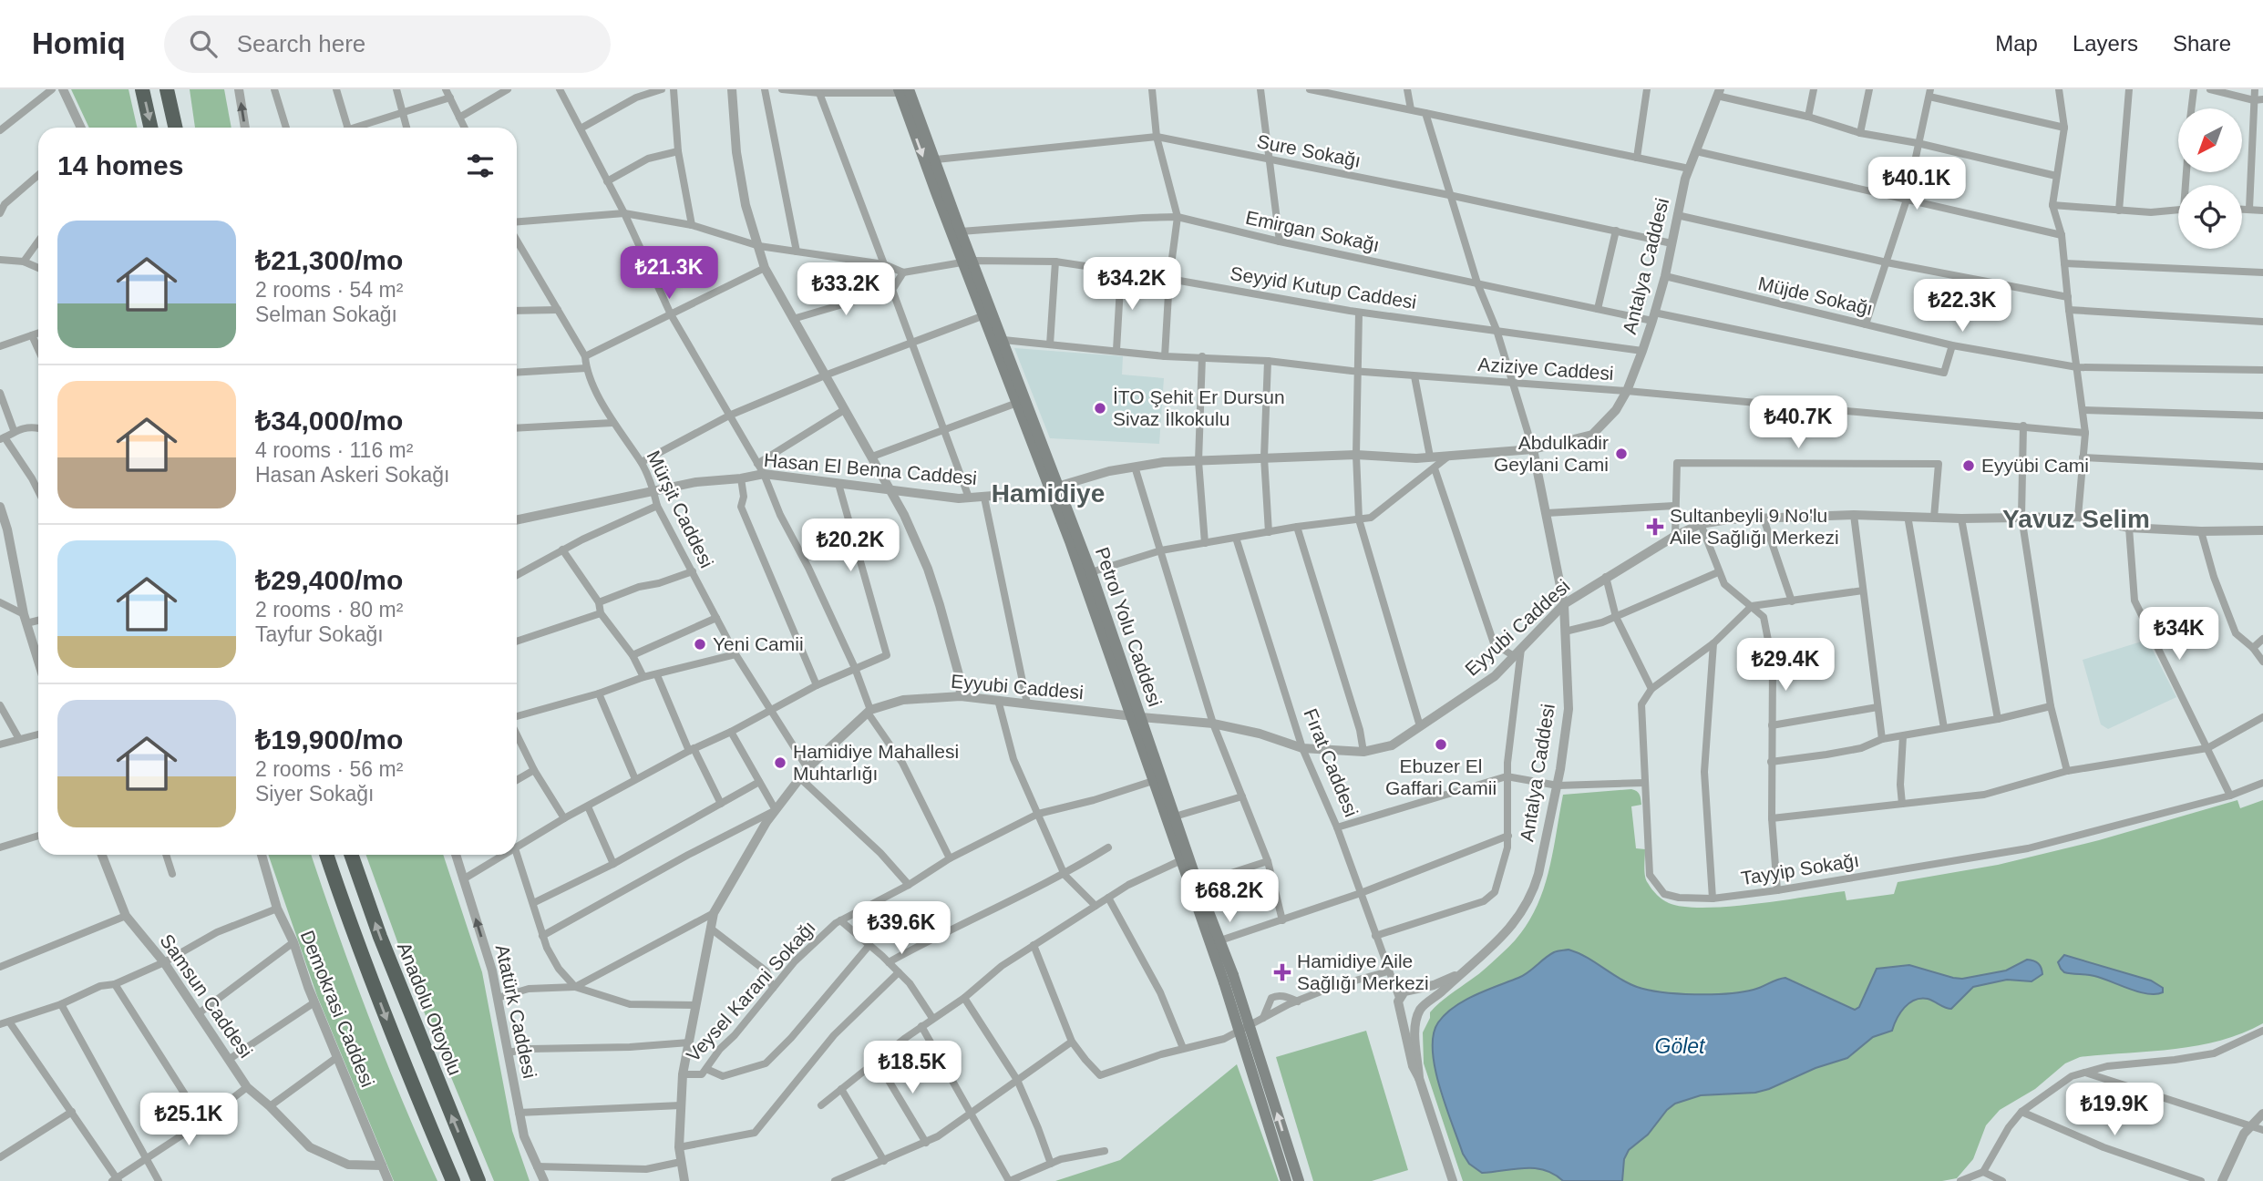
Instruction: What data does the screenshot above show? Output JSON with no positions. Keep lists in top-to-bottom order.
{
  "streets": {
    "highway": ["Anadolu Otoyolu"],
    "main road": ["Petrol Yolu Caddesi"],
    "street": [
      "Sure Sokağı",
      "Emirgan Sokağı",
      "Antalya Caddesi",
      "Seyyid Kutup Caddesi",
      "Müjde Sokağı",
      "Aziziye Caddesi",
      "Hasan El Benna Caddesi",
      "Mürşit Caddesi",
      "Eyyubi Caddesi",
      "Fırat Caddesi",
      "Tayyip Sokağı",
      "Veysel Karani Sokağı",
      "Samsun Caddesi",
      "Demokrasi Caddesi",
      "Atatürk Caddesi"
    ]
  },
  "crossings": [
    ["Sure Sokağı", "Antalya Caddesi"],
    ["Sure Sokağı", "Petrol Yolu Caddesi"],
    ["Emirgan Sokağı", "Antalya Caddesi"],
    ["Emirgan Sokağı", "Müjde Sokağı"],
    ["Emirgan Sokağı", "Petrol Yolu Caddesi"],
    ["Antalya Caddesi", "Seyyid Kutup Caddesi"],
    ["Antalya Caddesi", "Müjde Sokağı"],
    ["Antalya Caddesi", "Aziziye Caddesi"],
    ["Antalya Caddesi", "Hasan El Benna Caddesi"],
    ["Antalya Caddesi", "Eyyubi Caddesi"],
    ["Seyyid Kutup Caddesi", "Petrol Yolu Caddesi"],
    ["Aziziye Caddesi", "Petrol Yolu Caddesi"],
    ["Hasan El Benna Caddesi", "Mürşit Caddesi"],
    ["Hasan El Benna Caddesi", "Petrol Yolu Caddesi"],
    ["Mürşit Caddesi", "Eyyubi Caddesi"],
    ["Petrol Yolu Caddesi", "Eyyubi Caddesi"],
    ["Petrol Yolu Caddesi", "Veysel Karani Sokağı"],
    ["Eyyubi Caddesi", "Fırat Caddesi"],
    ["Eyyubi Caddesi", "Veysel Karani Sokağı"],
    ["Samsun Caddesi", "Demokrasi Caddesi"]
  ],
  "districts": ["Hamidiye", "Yavuz Selim"],
  "water": ["Gölet"],
  "places": {
    "other": [
      "İTO Şehit Er Dursun Sivaz İlkokulu",
      "Abdulkadir Geylani Cami",
      "Eyyübi Cami",
      "Yeni Camii",
      "Ebuzer El Gaffari Camii",
      "Hamidiye Mahallesi Muhtarlığı"
    ],
    "health": ["Sultanbeyli 9 No'lu Aile Sağlığı Merkezi", "Hamidiye Aile Sağlığı Merkezi"]
  },
  "north": "bottom left",
  "page": {
    "header": "Homiq",
    "search": "Search here",
    "nav": ["Map", "Layers", "Share"],
    "heading": "14 homes",
    "price": [
      "₺40.1K",
      "₺21.3K",
      "₺34.2K",
      "₺33.2K",
      "₺22.3K",
      "₺40.7K",
      "₺20.2K",
      "₺34K",
      "₺29.4K",
      "₺68.2K",
      "₺39.6K",
      "₺18.5K",
      "₺19.9K",
      "₺25.1K"
    ],
    "list": [
      {
        "name": "₺21,300/mo",
        "note": "2 rooms · 54 m² · Selman Sokağı"
      },
      {
        "name": "₺34,000/mo",
        "note": "4 rooms · 116 m² · Hasan Askeri Sokağı"
      },
      {
        "name": "₺29,400/mo",
        "note": "2 rooms · 80 m² · Tayfur Sokağı"
      },
      {
        "name": "₺19,900/mo",
        "note": "2 rooms · 56 m² · Siyer Sokağı"
      }
    ]
  }
}
